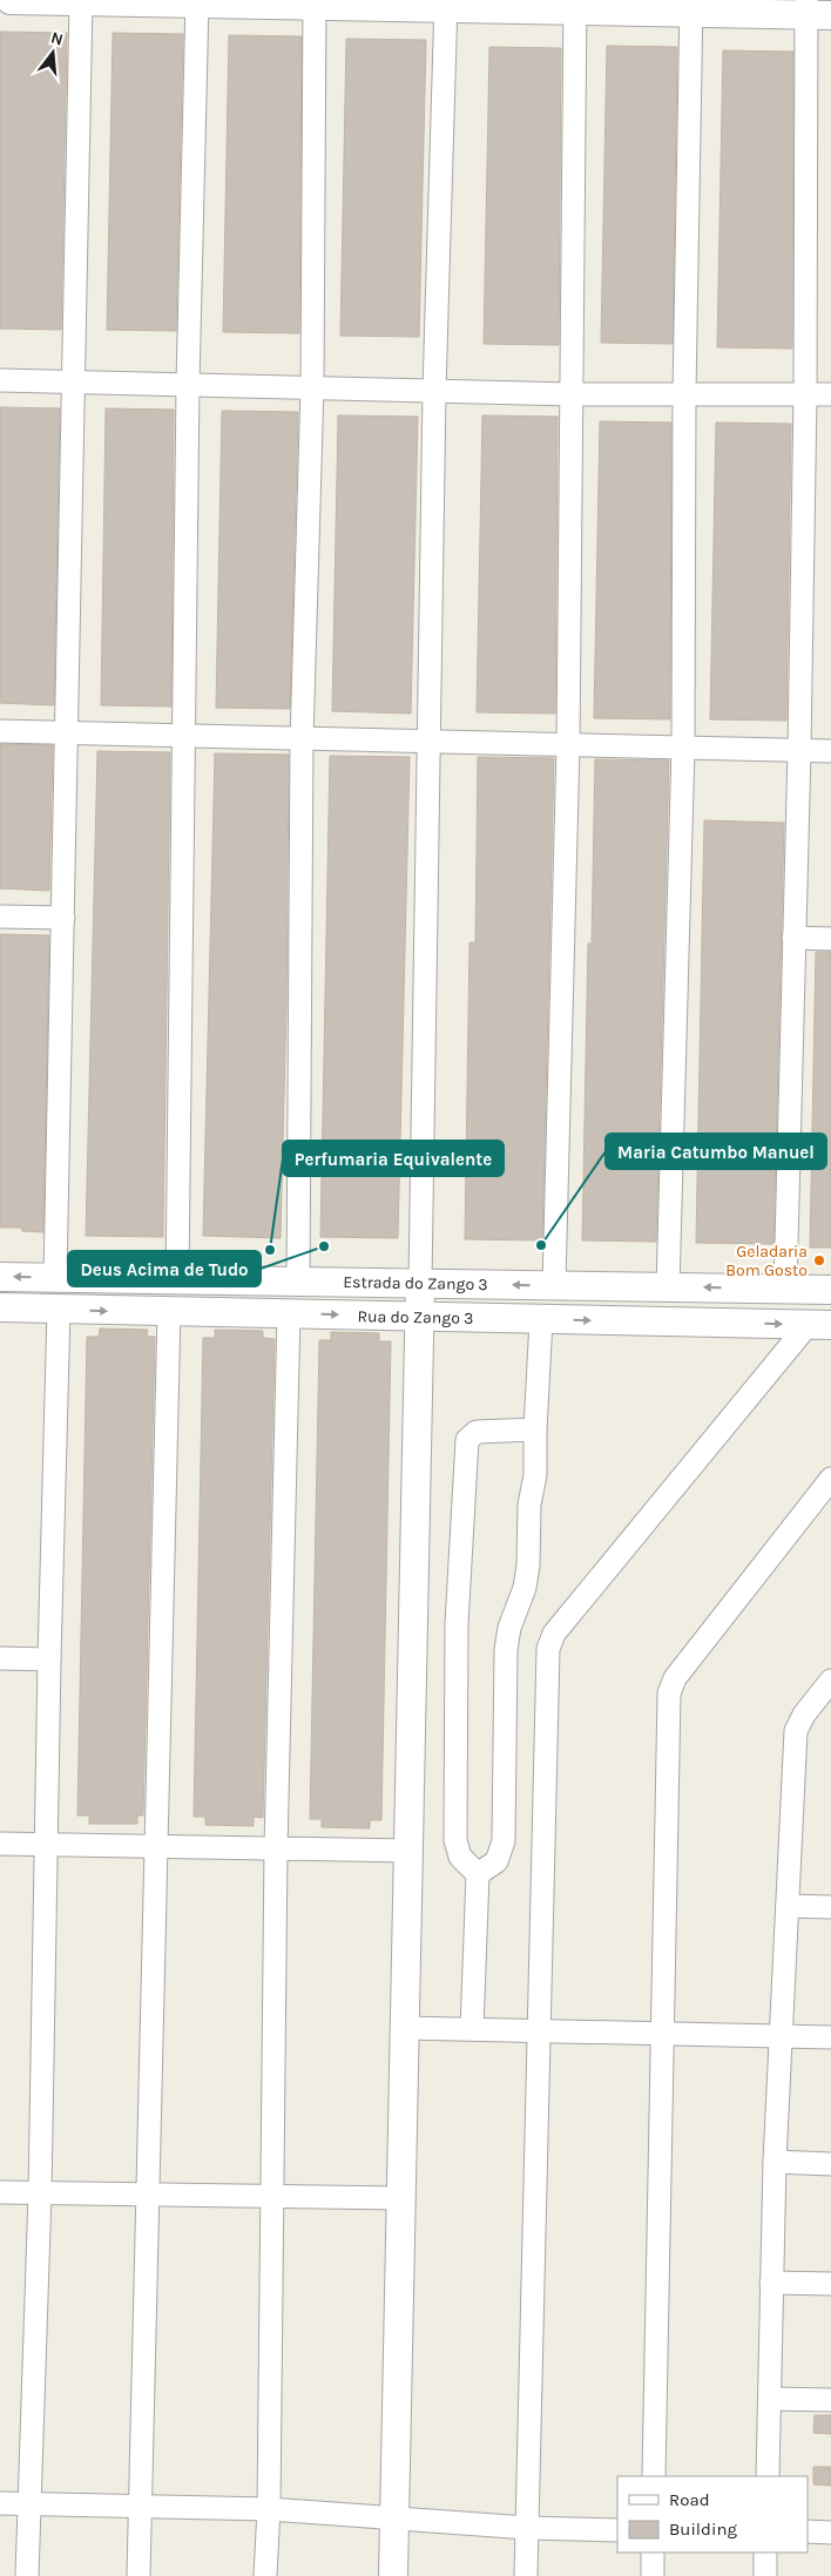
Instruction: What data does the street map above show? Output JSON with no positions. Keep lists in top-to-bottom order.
{
  "streets": {
    "street": ["Estrada do Zango 3", "Rua do Zango 3"]
  },
  "one_way": ["Estrada do Zango 3", "Rua do Zango 3"],
  "places": [
    "Maria Catumbo Manuel",
    "Deus Acima de Tudo",
    "Perfumaria Equivalente",
    "Geladaria Bom Gosto"
  ],
  "legend": ["Road", "Building"],
  "north": "top"
}
